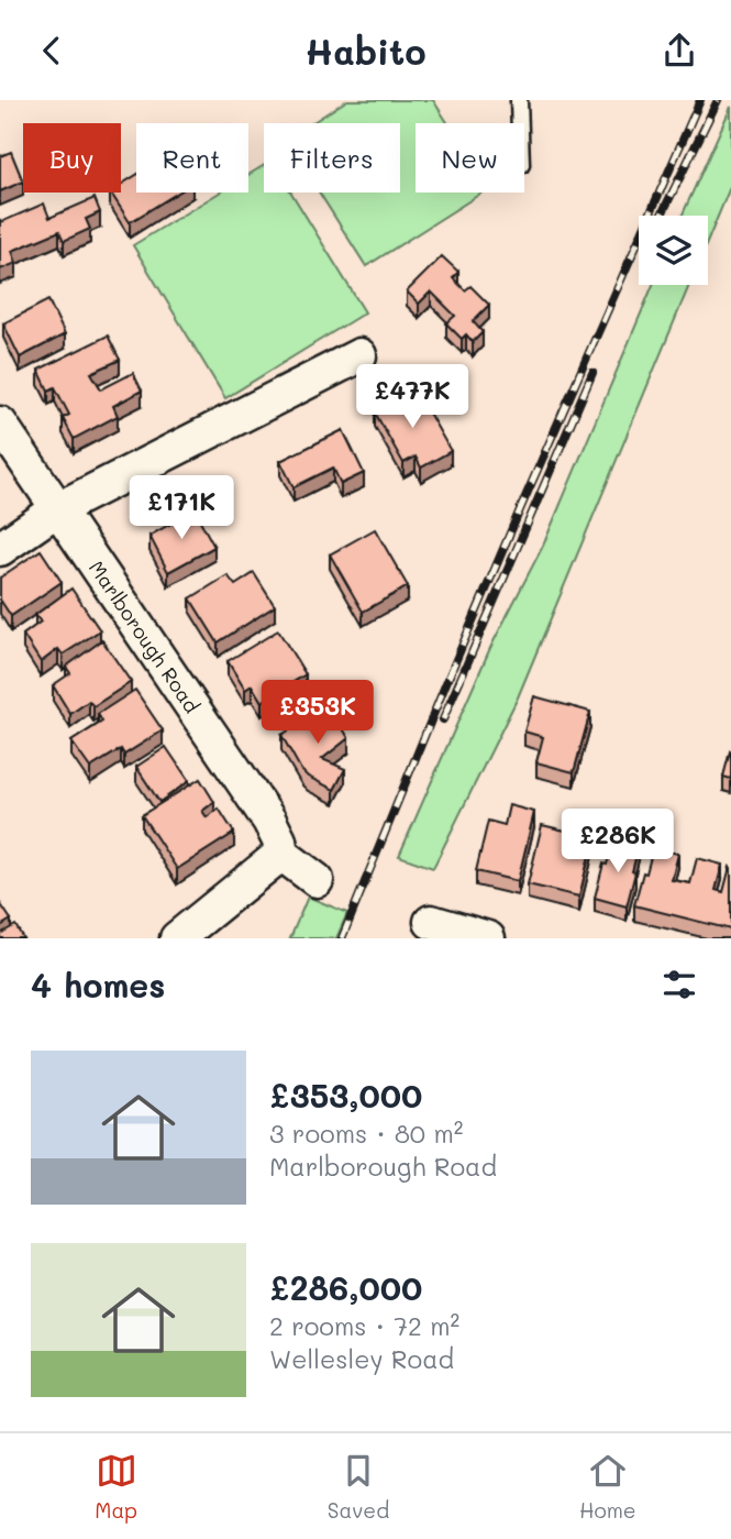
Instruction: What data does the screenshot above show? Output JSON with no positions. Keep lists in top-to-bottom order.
{
  "streets": {
    "street": ["Marlborough Road"]
  },
  "page": {
    "header": "Habito",
    "chip": [
      "Buy",
      "Rent",
      "Filters",
      "New"
    ],
    "price": [
      "£477K",
      "£171K",
      "£353K",
      "£286K"
    ],
    "heading": "4 homes",
    "list": [
      {
        "name": "£353,000",
        "note": "3 rooms · 80 m² · Marlborough Road"
      },
      {
        "name": "£286,000",
        "note": "2 rooms · 72 m² · Wellesley Road"
      }
    ],
    "tabs": ["Map", "Saved", "Home"]
  }
}
